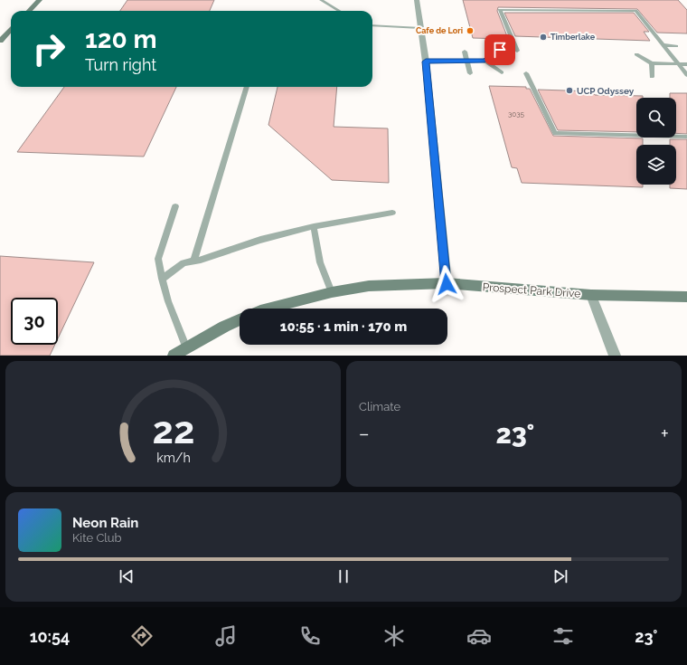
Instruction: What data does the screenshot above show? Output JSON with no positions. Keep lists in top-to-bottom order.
{
  "streets": {
    "street": ["Prospect Park Drive"]
  },
  "places": ["Cafe de Lori", "Timberlake", "UCP Odyssey"],
  "house_numbers": ["3035"],
  "page": {
    "turn": ["120 m", "Turn right"],
    "limit": "30",
    "trip": "10:55 · 1 min · 170 m",
    "tile": "Climate",
    "heat": ["−", "23°", "+"],
    "song": ["Neon Rain", "Kite Club"],
    "tabs": ["10:54", "23°"],
    "gauge": ["22", "km/h"]
  }
}
